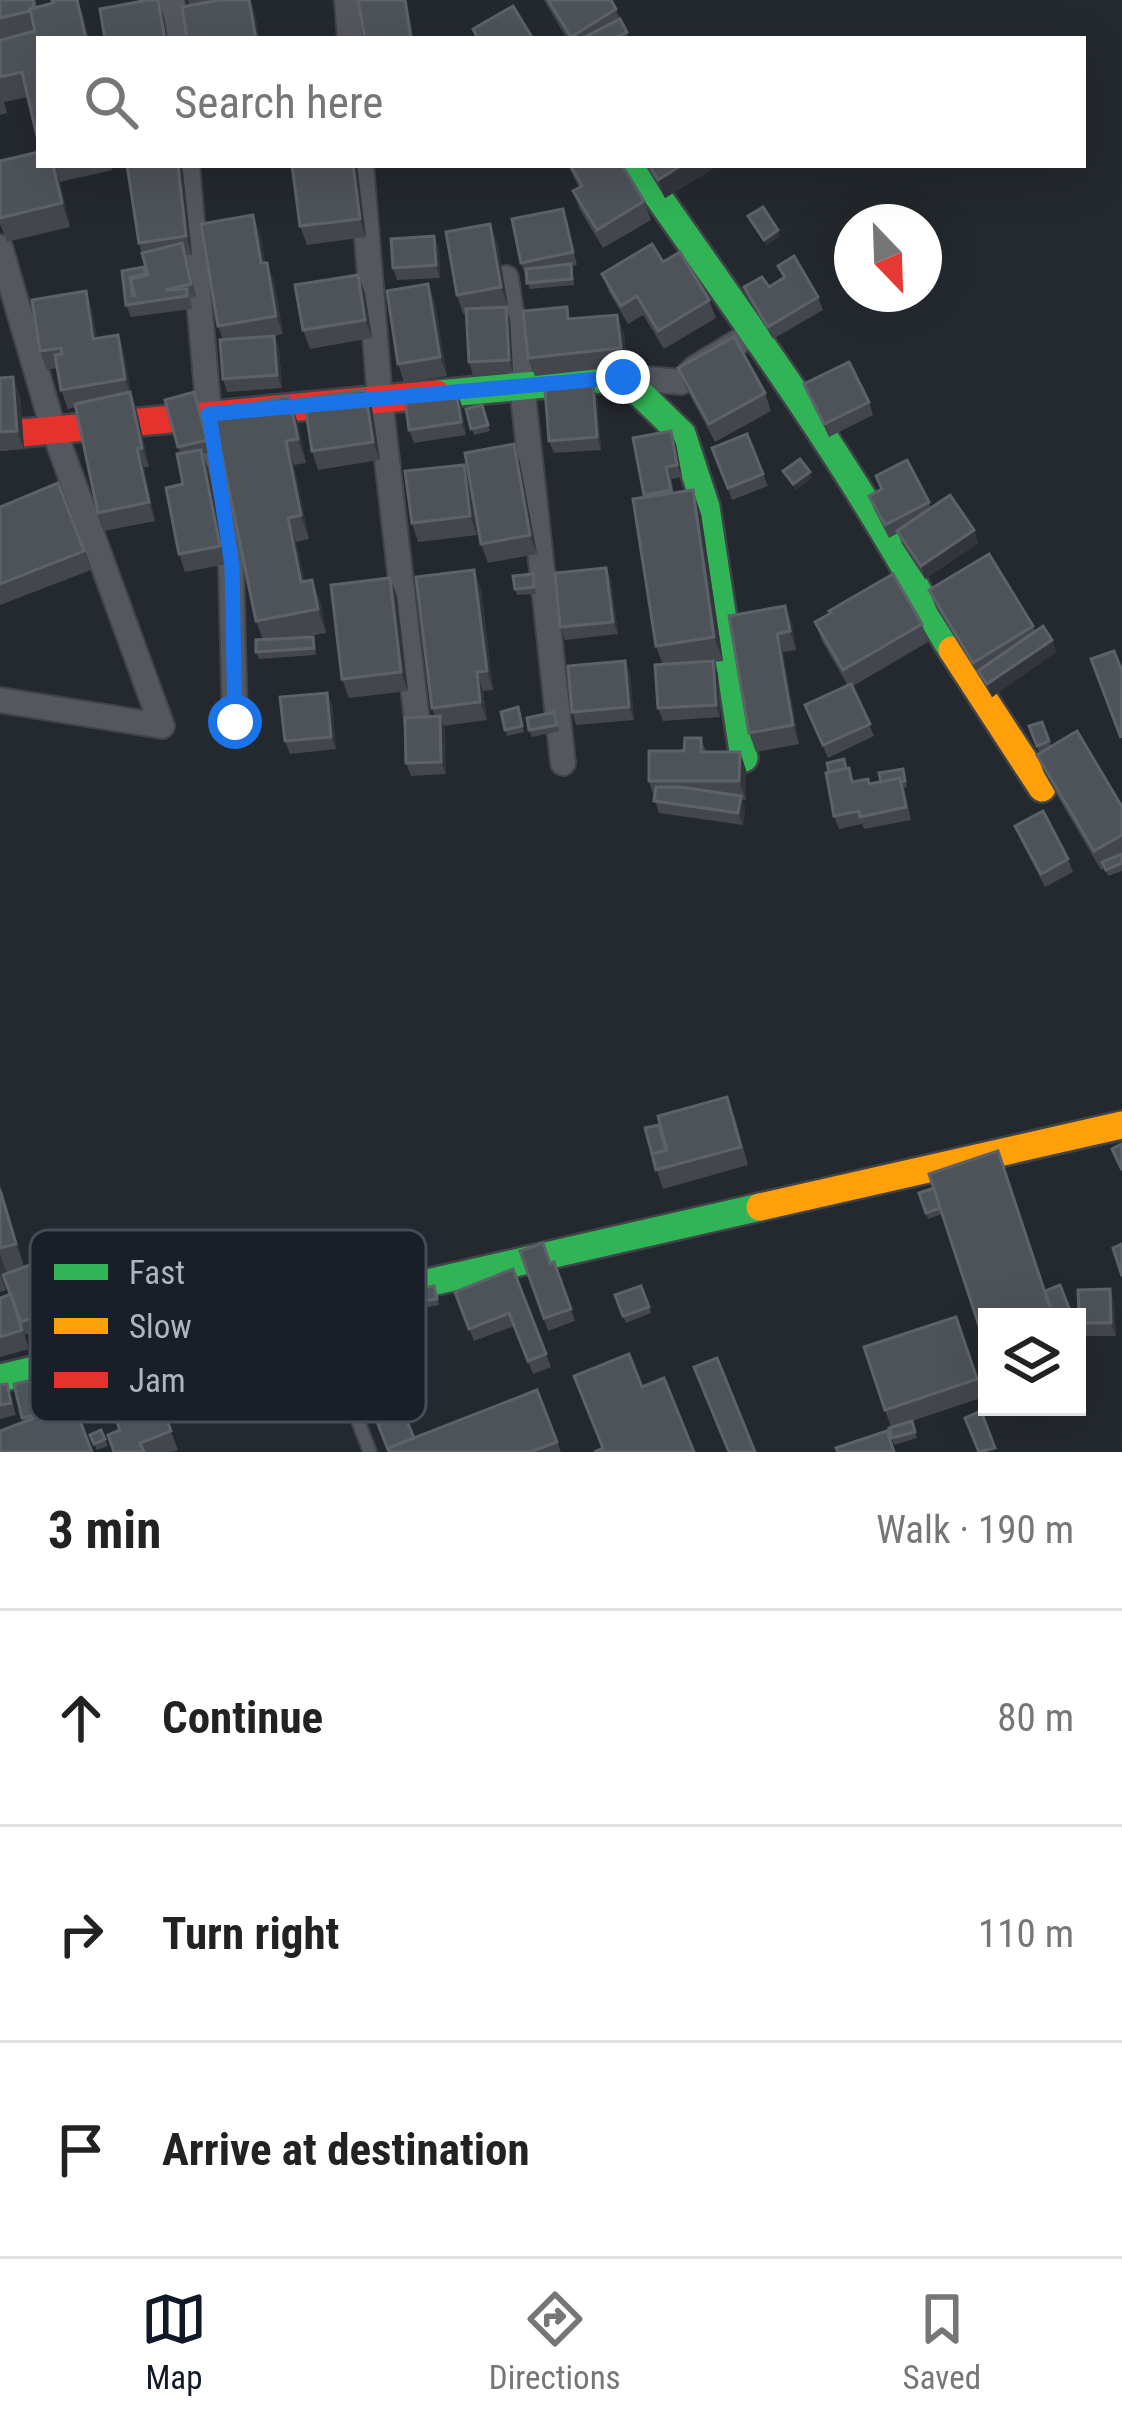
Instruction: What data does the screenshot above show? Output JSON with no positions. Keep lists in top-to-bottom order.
{
  "legend": ["Fast", "Slow", "Jam"],
  "north": "bottom right",
  "page": {
    "search": "Search here",
    "heading": ["3 min", "Walk · 190 m"],
    "list": [
      ["Continue", "80 m"],
      ["Turn right", "110 m"],
      "Arrive at destination"
    ],
    "nav": ["Map", "Directions", "Saved"]
  }
}
